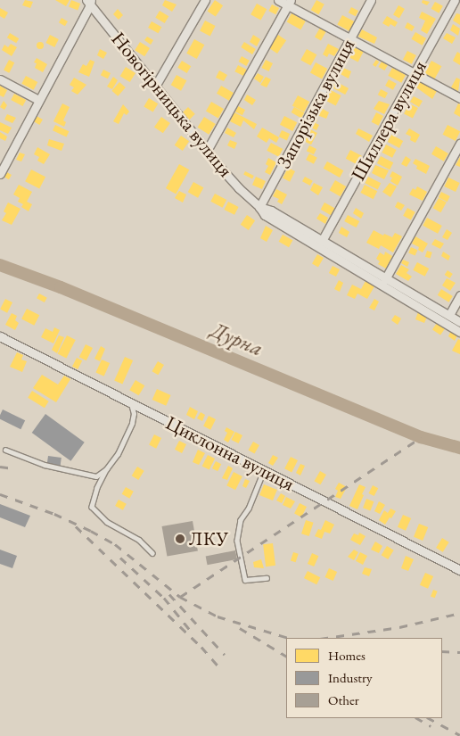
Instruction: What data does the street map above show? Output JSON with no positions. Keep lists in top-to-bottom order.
{
  "streets": {
    "street": [
      "Запорізька вулиця",
      "Новогірницька вулиця",
      "Шиллера вулиця",
      "Циклонна вулиця"
    ]
  },
  "crossings": [
    ["Запорізька вулиця", "Новогірницька вулиця"],
    ["Новогірницька вулиця", "Шиллера вулиця"]
  ],
  "water": ["Дурна"],
  "places": ["ЛКУ"],
  "legend": ["Homes", "Industry", "Other"]
}
